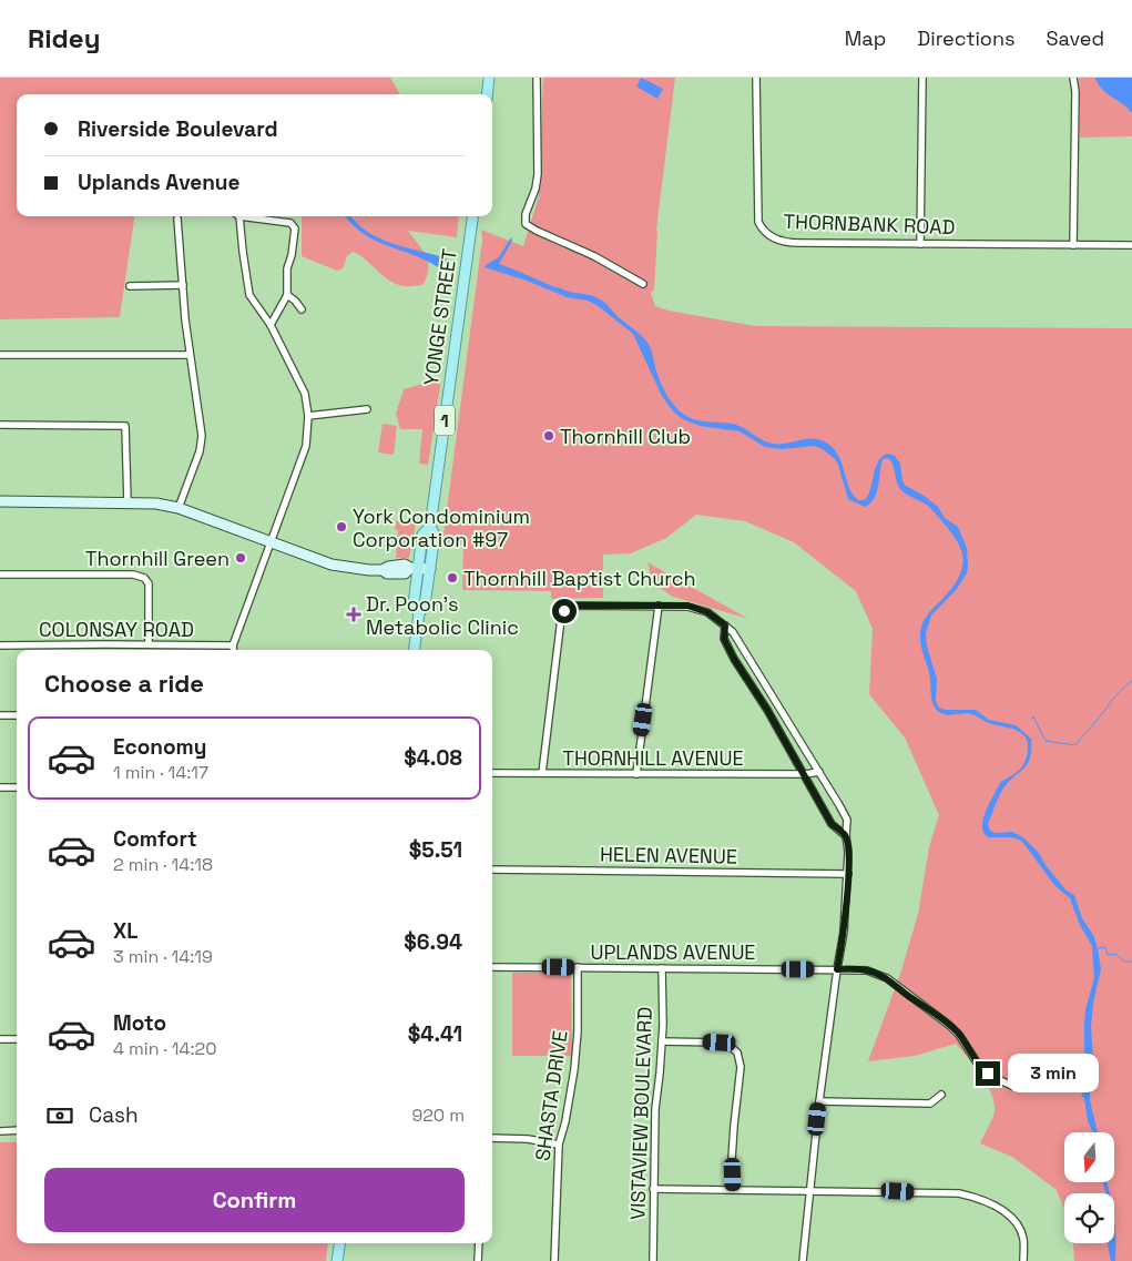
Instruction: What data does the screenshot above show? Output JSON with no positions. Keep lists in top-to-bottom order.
{
  "streets": {
    "main road": ["YONGE STREET", "1"],
    "street": [
      "THORNBANK ROAD",
      "COLONSAY ROAD",
      "THORNHILL AVENUE",
      "HELEN AVENUE",
      "UPLANDS AVENUE",
      "SHASTA DRIVE",
      "VISTAVIEW BOULEVARD"
    ]
  },
  "crossings": [
    ["UPLANDS AVENUE", "SHASTA DRIVE"],
    ["UPLANDS AVENUE", "VISTAVIEW BOULEVARD"]
  ],
  "places": {
    "other": [
      "Thornhill Club",
      "York Condominium Corporation #97",
      "Thornhill Green",
      "Thornhill Baptist Church"
    ],
    "health": ["Dr. Poon's Metabolic Clinic"]
  },
  "north": "bottom",
  "page": {
    "header": "Ridey",
    "nav": ["Map", "Directions", "Saved"],
    "banner": ["Riverside Boulevard", "Uplands Avenue"],
    "heading": "Choose a ride",
    "list": [
      {
        "name": "Economy",
        "note": "1 min · 14:17",
        "value": "$4.08"
      },
      {
        "name": "Comfort",
        "note": "2 min · 14:18",
        "value": "$5.51"
      },
      {
        "name": "XL",
        "note": "3 min · 14:19",
        "value": "$6.94"
      },
      {
        "name": "Moto",
        "note": "4 min · 14:20",
        "value": "$4.41"
      }
    ],
    "bubble": "3 min",
    "pay": ["Cash", "920 m"],
    "buttons": "Confirm"
  }
}
